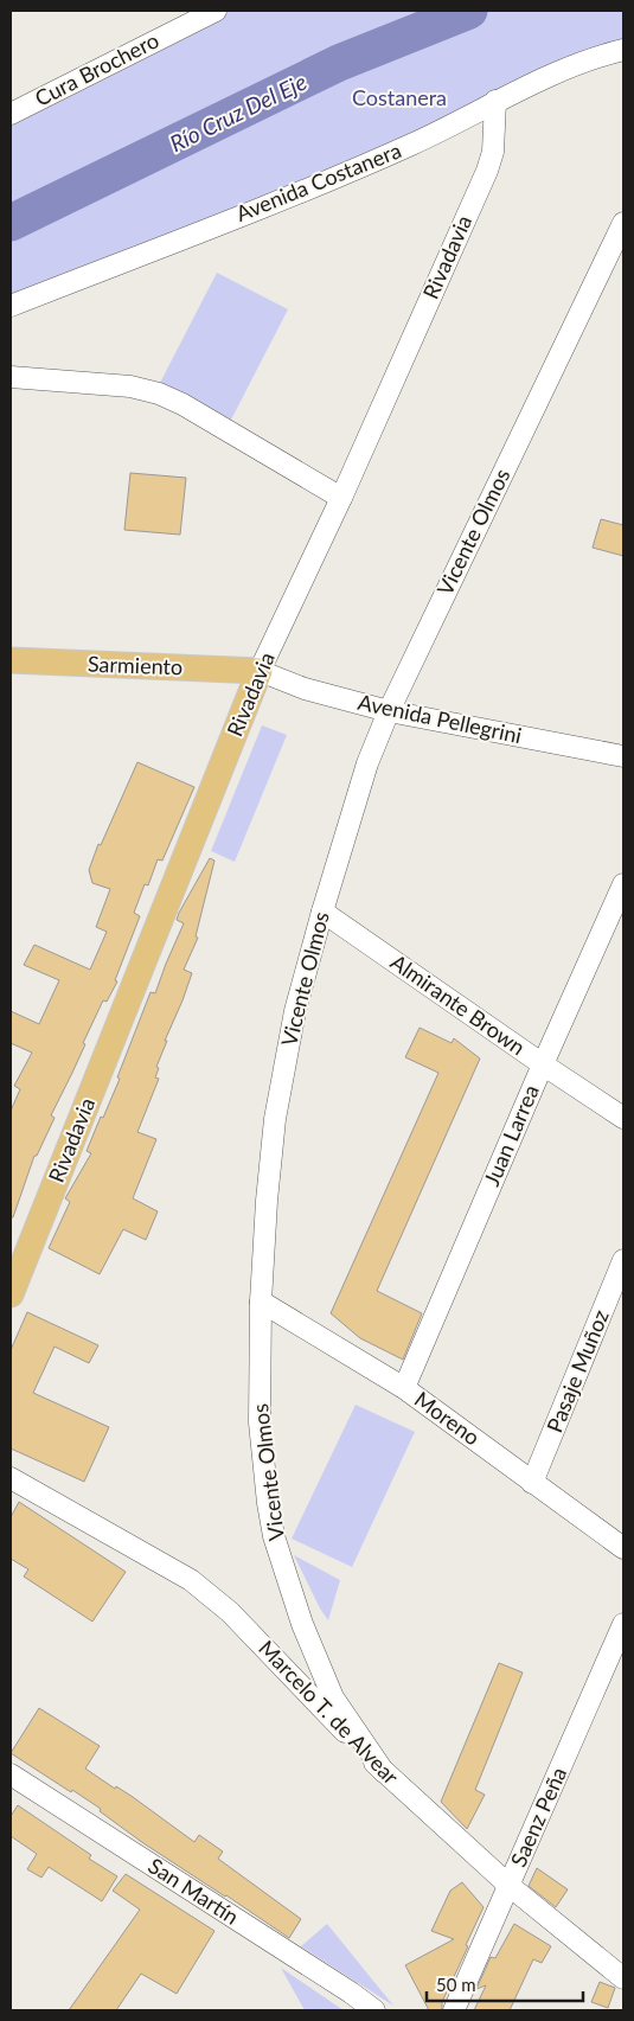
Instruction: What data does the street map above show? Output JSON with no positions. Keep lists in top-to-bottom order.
{
  "streets": {
    "main road": ["Rivadavia", "Sarmiento"],
    "street": [
      "Cura Brochero",
      "Avenida Costanera",
      "Vicente Olmos",
      "Avenida Pellegrini",
      "Almirante Brown",
      "Juan Larrea",
      "Pasaje Muñoz",
      "Moreno",
      "Marcelo T. de Alvear",
      "Saenz Peña",
      "San Martín"
    ]
  },
  "crossings": [
    ["Avenida Costanera", "Rivadavia"],
    ["Rivadavia", "Sarmiento"],
    ["Rivadavia", "Avenida Pellegrini"],
    ["Vicente Olmos", "Avenida Pellegrini"],
    ["Vicente Olmos", "Almirante Brown"],
    ["Vicente Olmos", "Moreno"],
    ["Vicente Olmos", "Marcelo T. de Alvear"],
    ["Sarmiento", "Avenida Pellegrini"],
    ["Almirante Brown", "Juan Larrea"],
    ["Juan Larrea", "Moreno"],
    ["Pasaje Muñoz", "Moreno"],
    ["Marcelo T. de Alvear", "Saenz Peña"]
  ],
  "water": ["Río Cruz Del Eje"],
  "parks": ["Costanera"],
  "scale_bar": "50 m"
}
